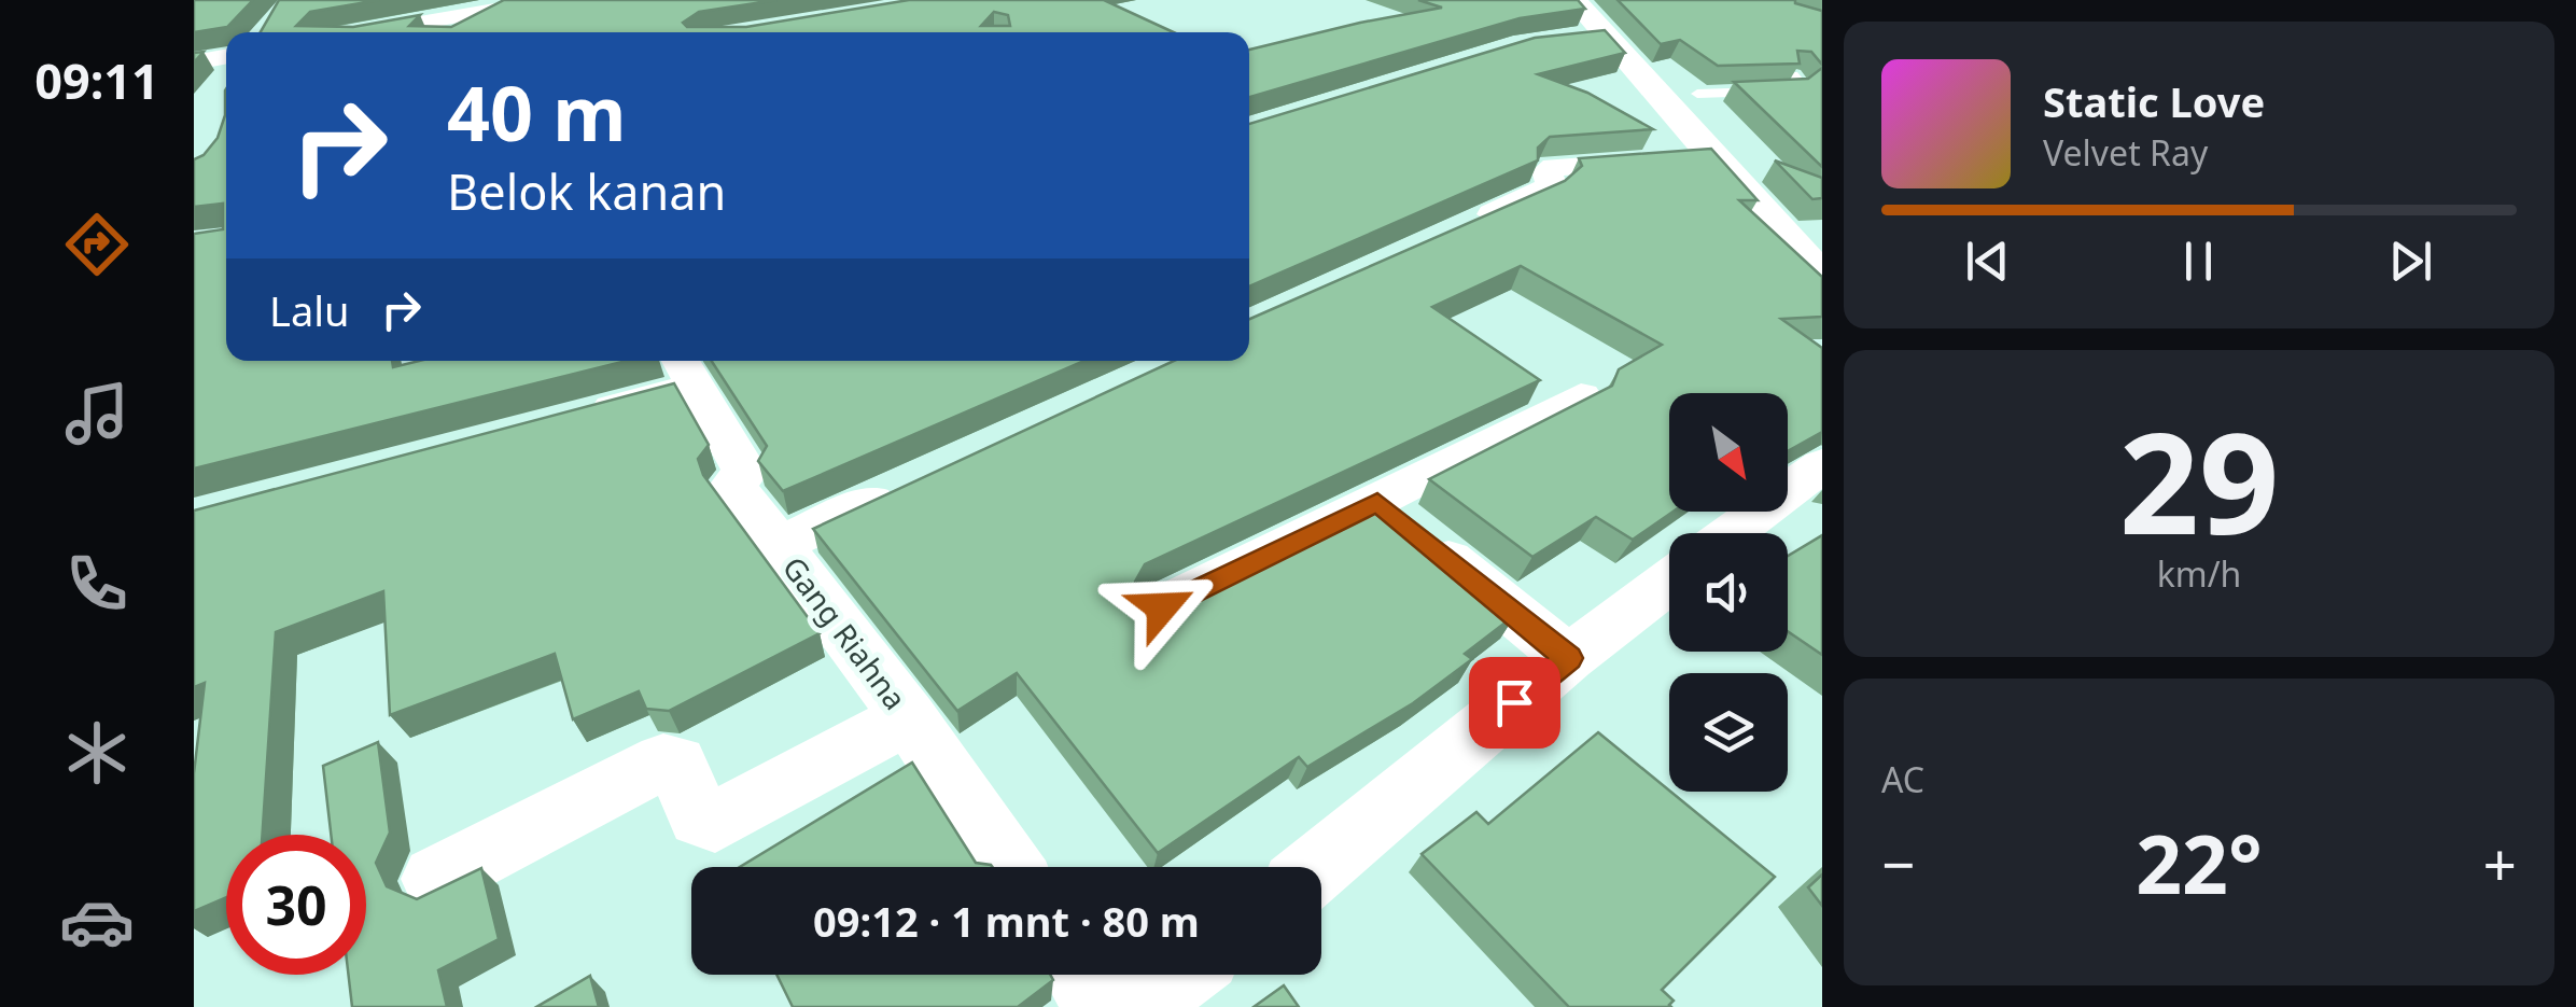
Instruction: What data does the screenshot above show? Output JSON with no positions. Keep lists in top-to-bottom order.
{
  "streets": {
    "street": ["Gang Riahna"]
  },
  "north": "bottom right",
  "page": {
    "tabs": "09:11",
    "turn": ["40 m", "Belok kanan"],
    "song": ["Static Love", "Velvet Ray"],
    "then": "Lalu",
    "tile": [
      ["29", "km/h"],
      "AC"
    ],
    "heat": ["−", "22°", "+"],
    "limit": "30",
    "trip": "09:12 · 1 mnt · 80 m"
  }
}
